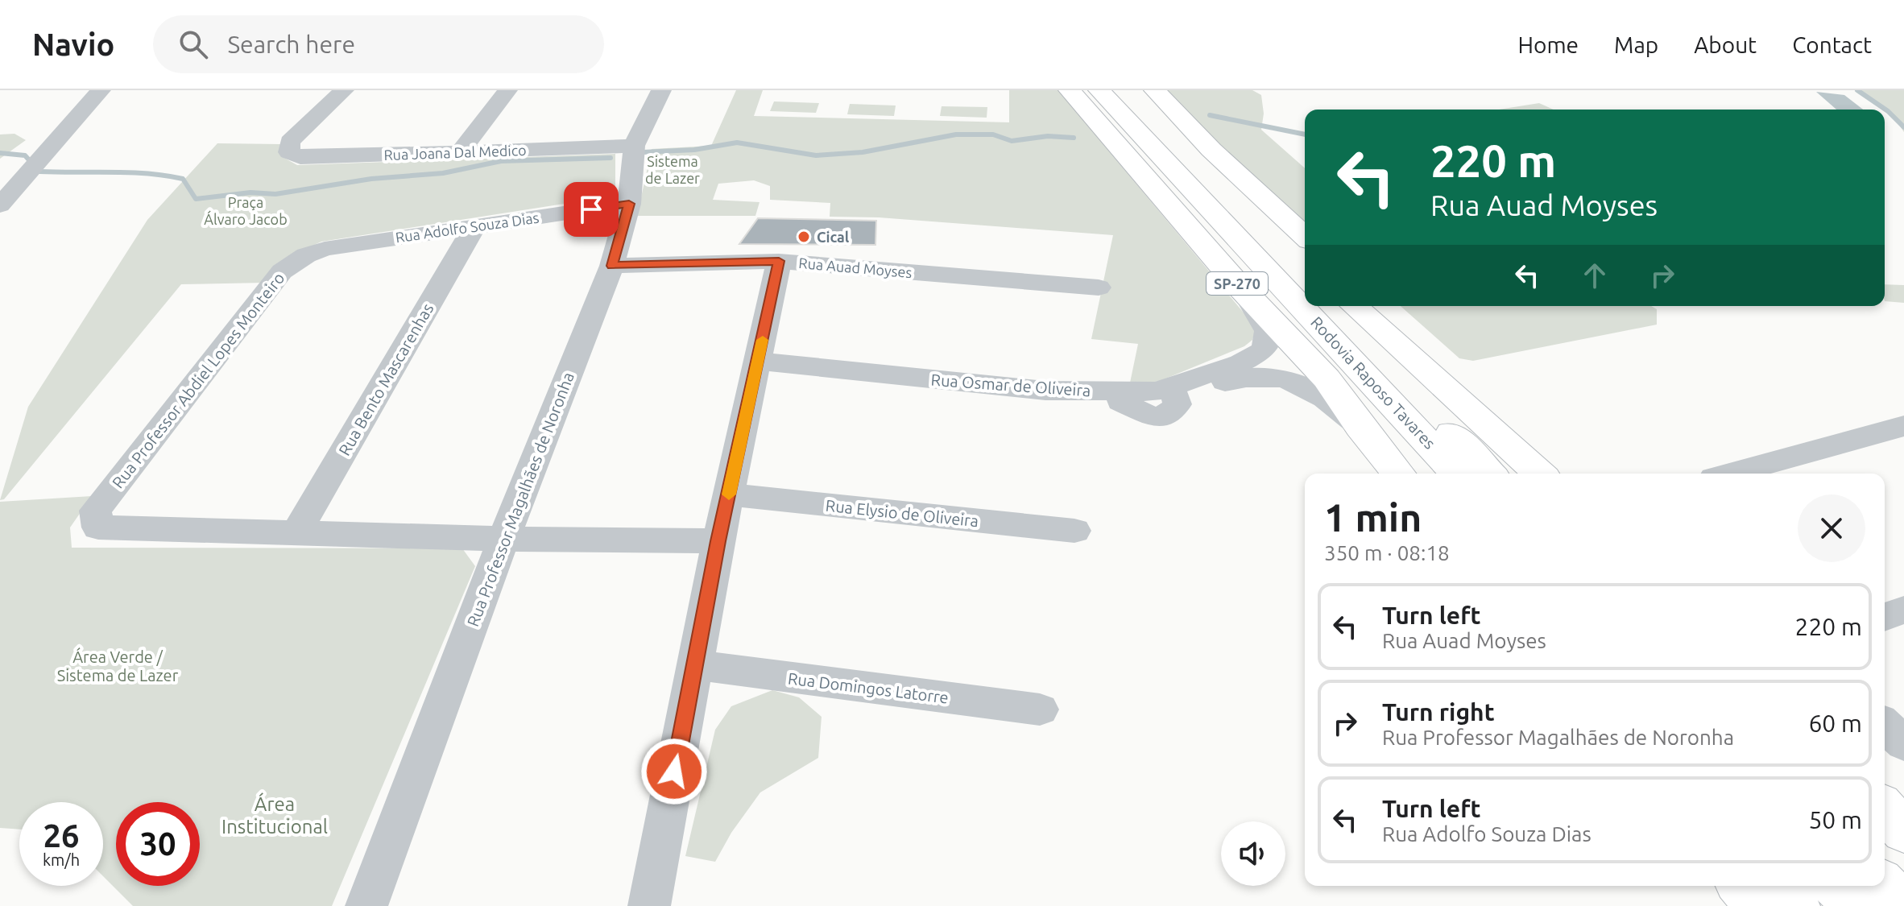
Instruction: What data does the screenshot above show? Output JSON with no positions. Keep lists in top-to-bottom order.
{
  "streets": {
    "highway": ["SP-270", "Rodovia Raposo Tavares"],
    "street": [
      "Rua Joana Dal Medico",
      "Rua Adolfo Souza Dias",
      "Rua Auad Moyses",
      "Rua Bento Mascarenhas",
      "Rua Professor Abdiel Lopes Monteiro",
      "Rua Osmar de Oliveira",
      "Rua Professor Magalhães de Noronha",
      "Rua Elysio de Oliveira",
      "Rua Domingos Latorre"
    ]
  },
  "crossings": [
    ["Rua Joana Dal Medico", "Rua Professor Magalhães de Noronha"],
    ["Rua Adolfo Souza Dias", "Rua Bento Mascarenhas"],
    ["Rua Adolfo Souza Dias", "Rua Professor Abdiel Lopes Monteiro"],
    ["Rua Adolfo Souza Dias", "Rua Professor Magalhães de Noronha"],
    ["Rua Auad Moyses", "Rua Professor Magalhães de Noronha"],
    ["SP-270", "Rua Osmar de Oliveira"],
    ["Rua Bento Mascarenhas", "Rua Professor Abdiel Lopes Monteiro"]
  ],
  "parks": [
    "Sistema de Lazer",
    "Praça Álvaro Jacob",
    "Área Verde / Sistema de Lazer",
    "Área Institucional"
  ],
  "places": ["Cical"],
  "page": {
    "header": "Navio",
    "search": "Search here",
    "nav": [
      "Home",
      "Map",
      "About",
      "Contact"
    ],
    "turn": ["220 m", "Rua Auad Moyses"],
    "heading": ["1 min", "350 m · 08:18"],
    "list": [
      {
        "name": "Turn left",
        "note": "Rua Auad Moyses",
        "value": "220 m"
      },
      {
        "name": "Turn right",
        "note": "Rua Professor Magalhães de Noronha",
        "value": "60 m"
      },
      {
        "name": "Turn left",
        "note": "Rua Adolfo Souza Dias",
        "value": "50 m"
      }
    ],
    "speed": "26 km/h",
    "limit": "30"
  }
}
